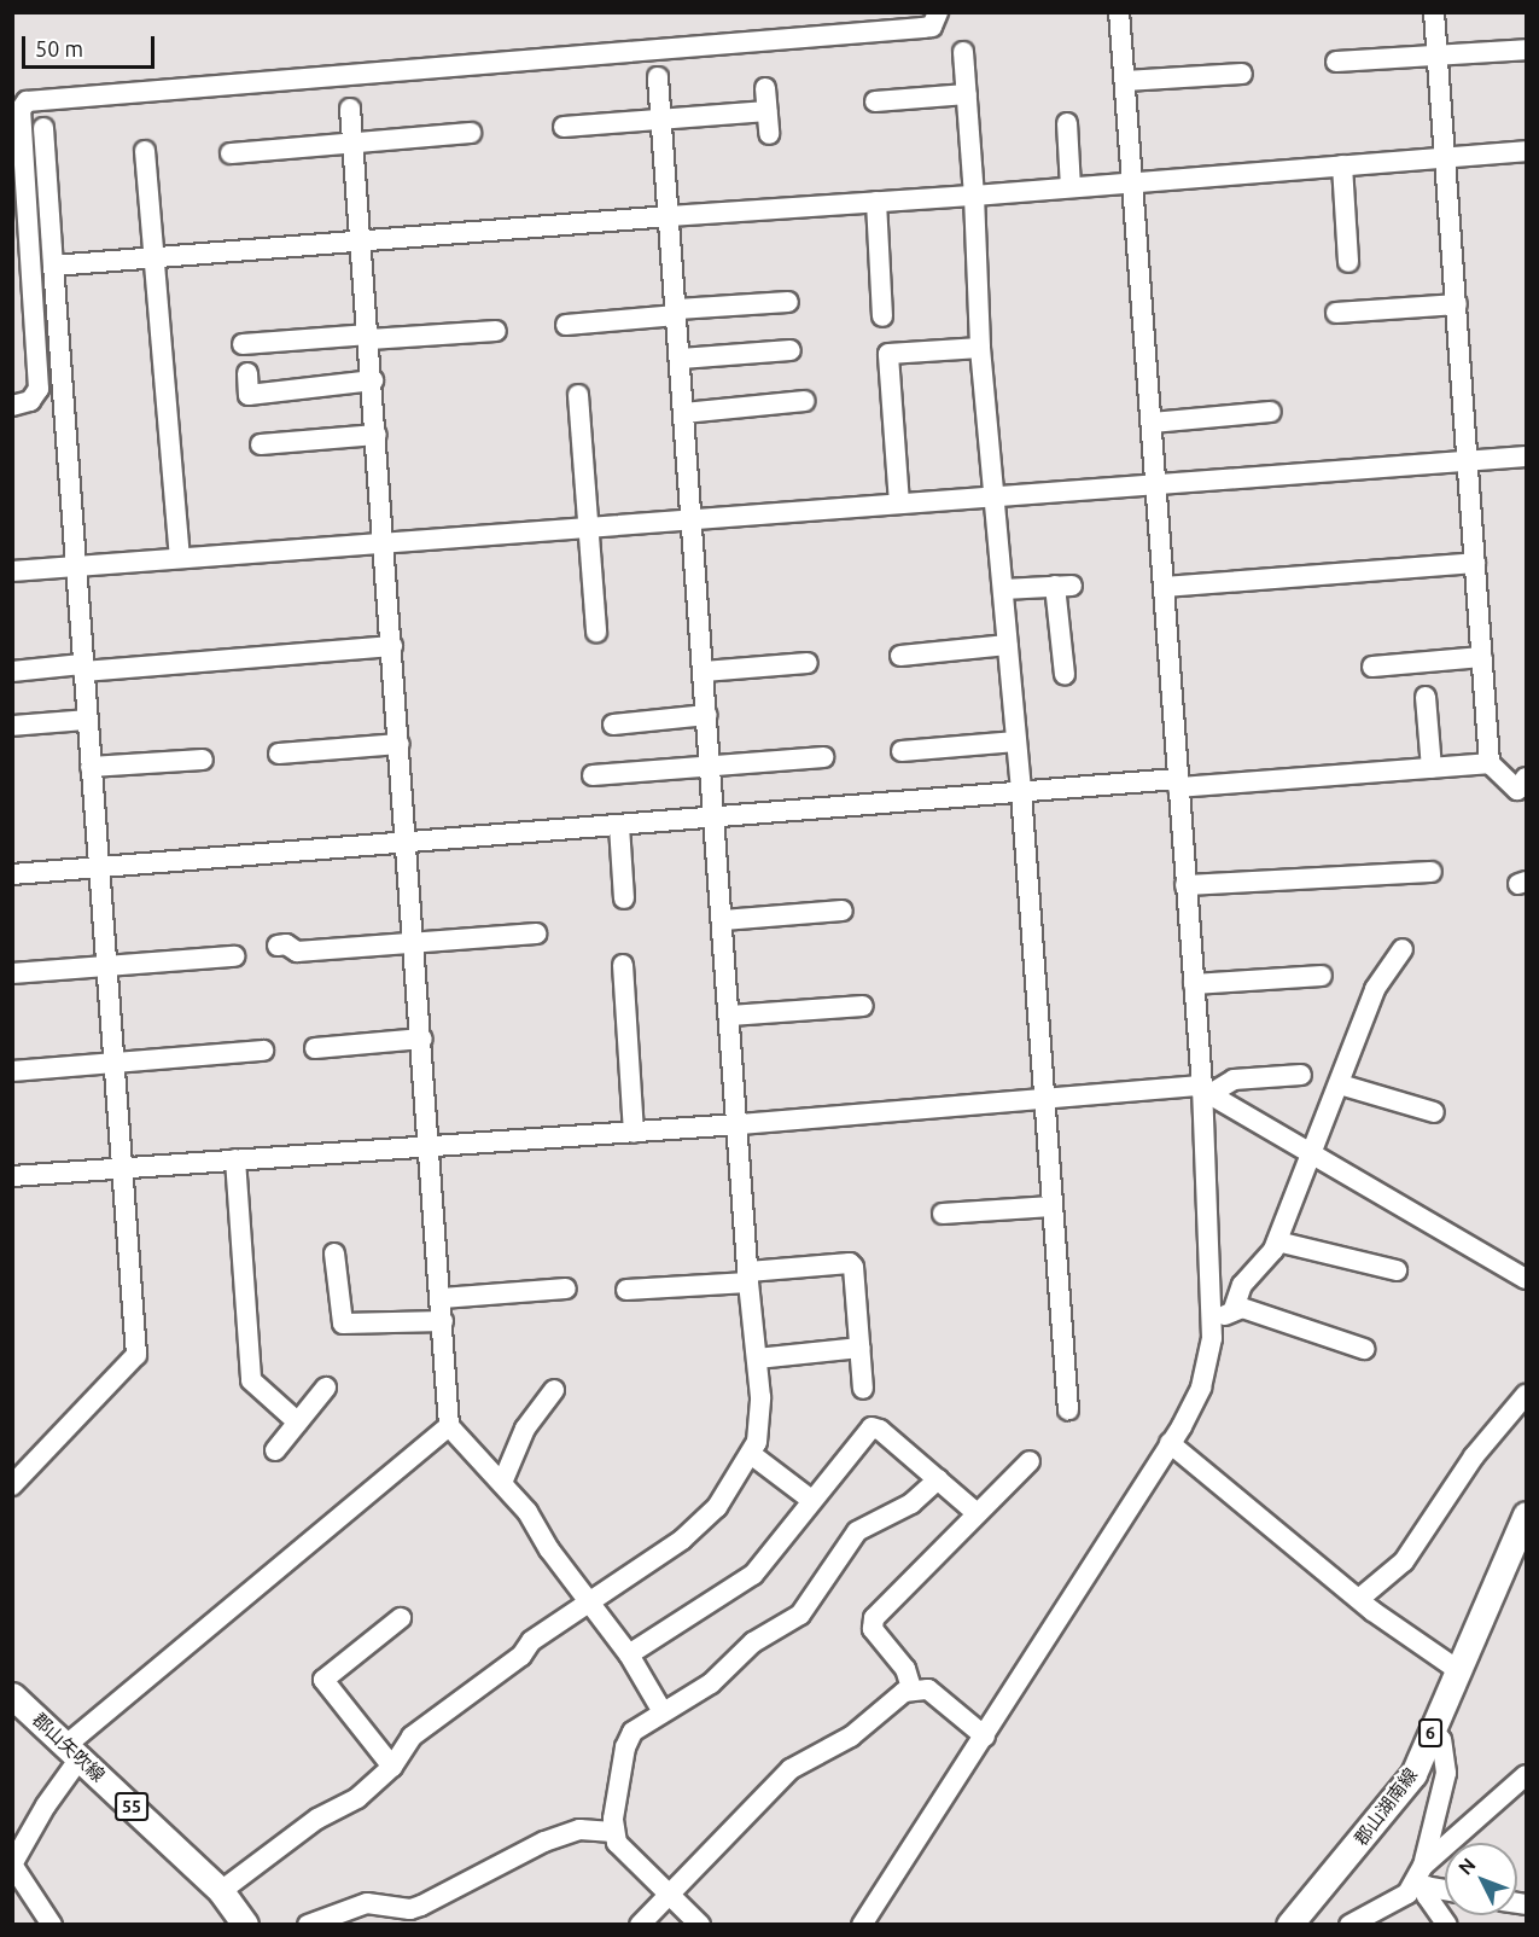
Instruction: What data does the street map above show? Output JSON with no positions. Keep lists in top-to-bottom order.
{
  "streets": {
    "main road": [
      "6",
      "郡山矢吹線",
      "55",
      "郡山湖南線"
    ]
  },
  "scale_bar": "50 m",
  "north": "top left"
}
